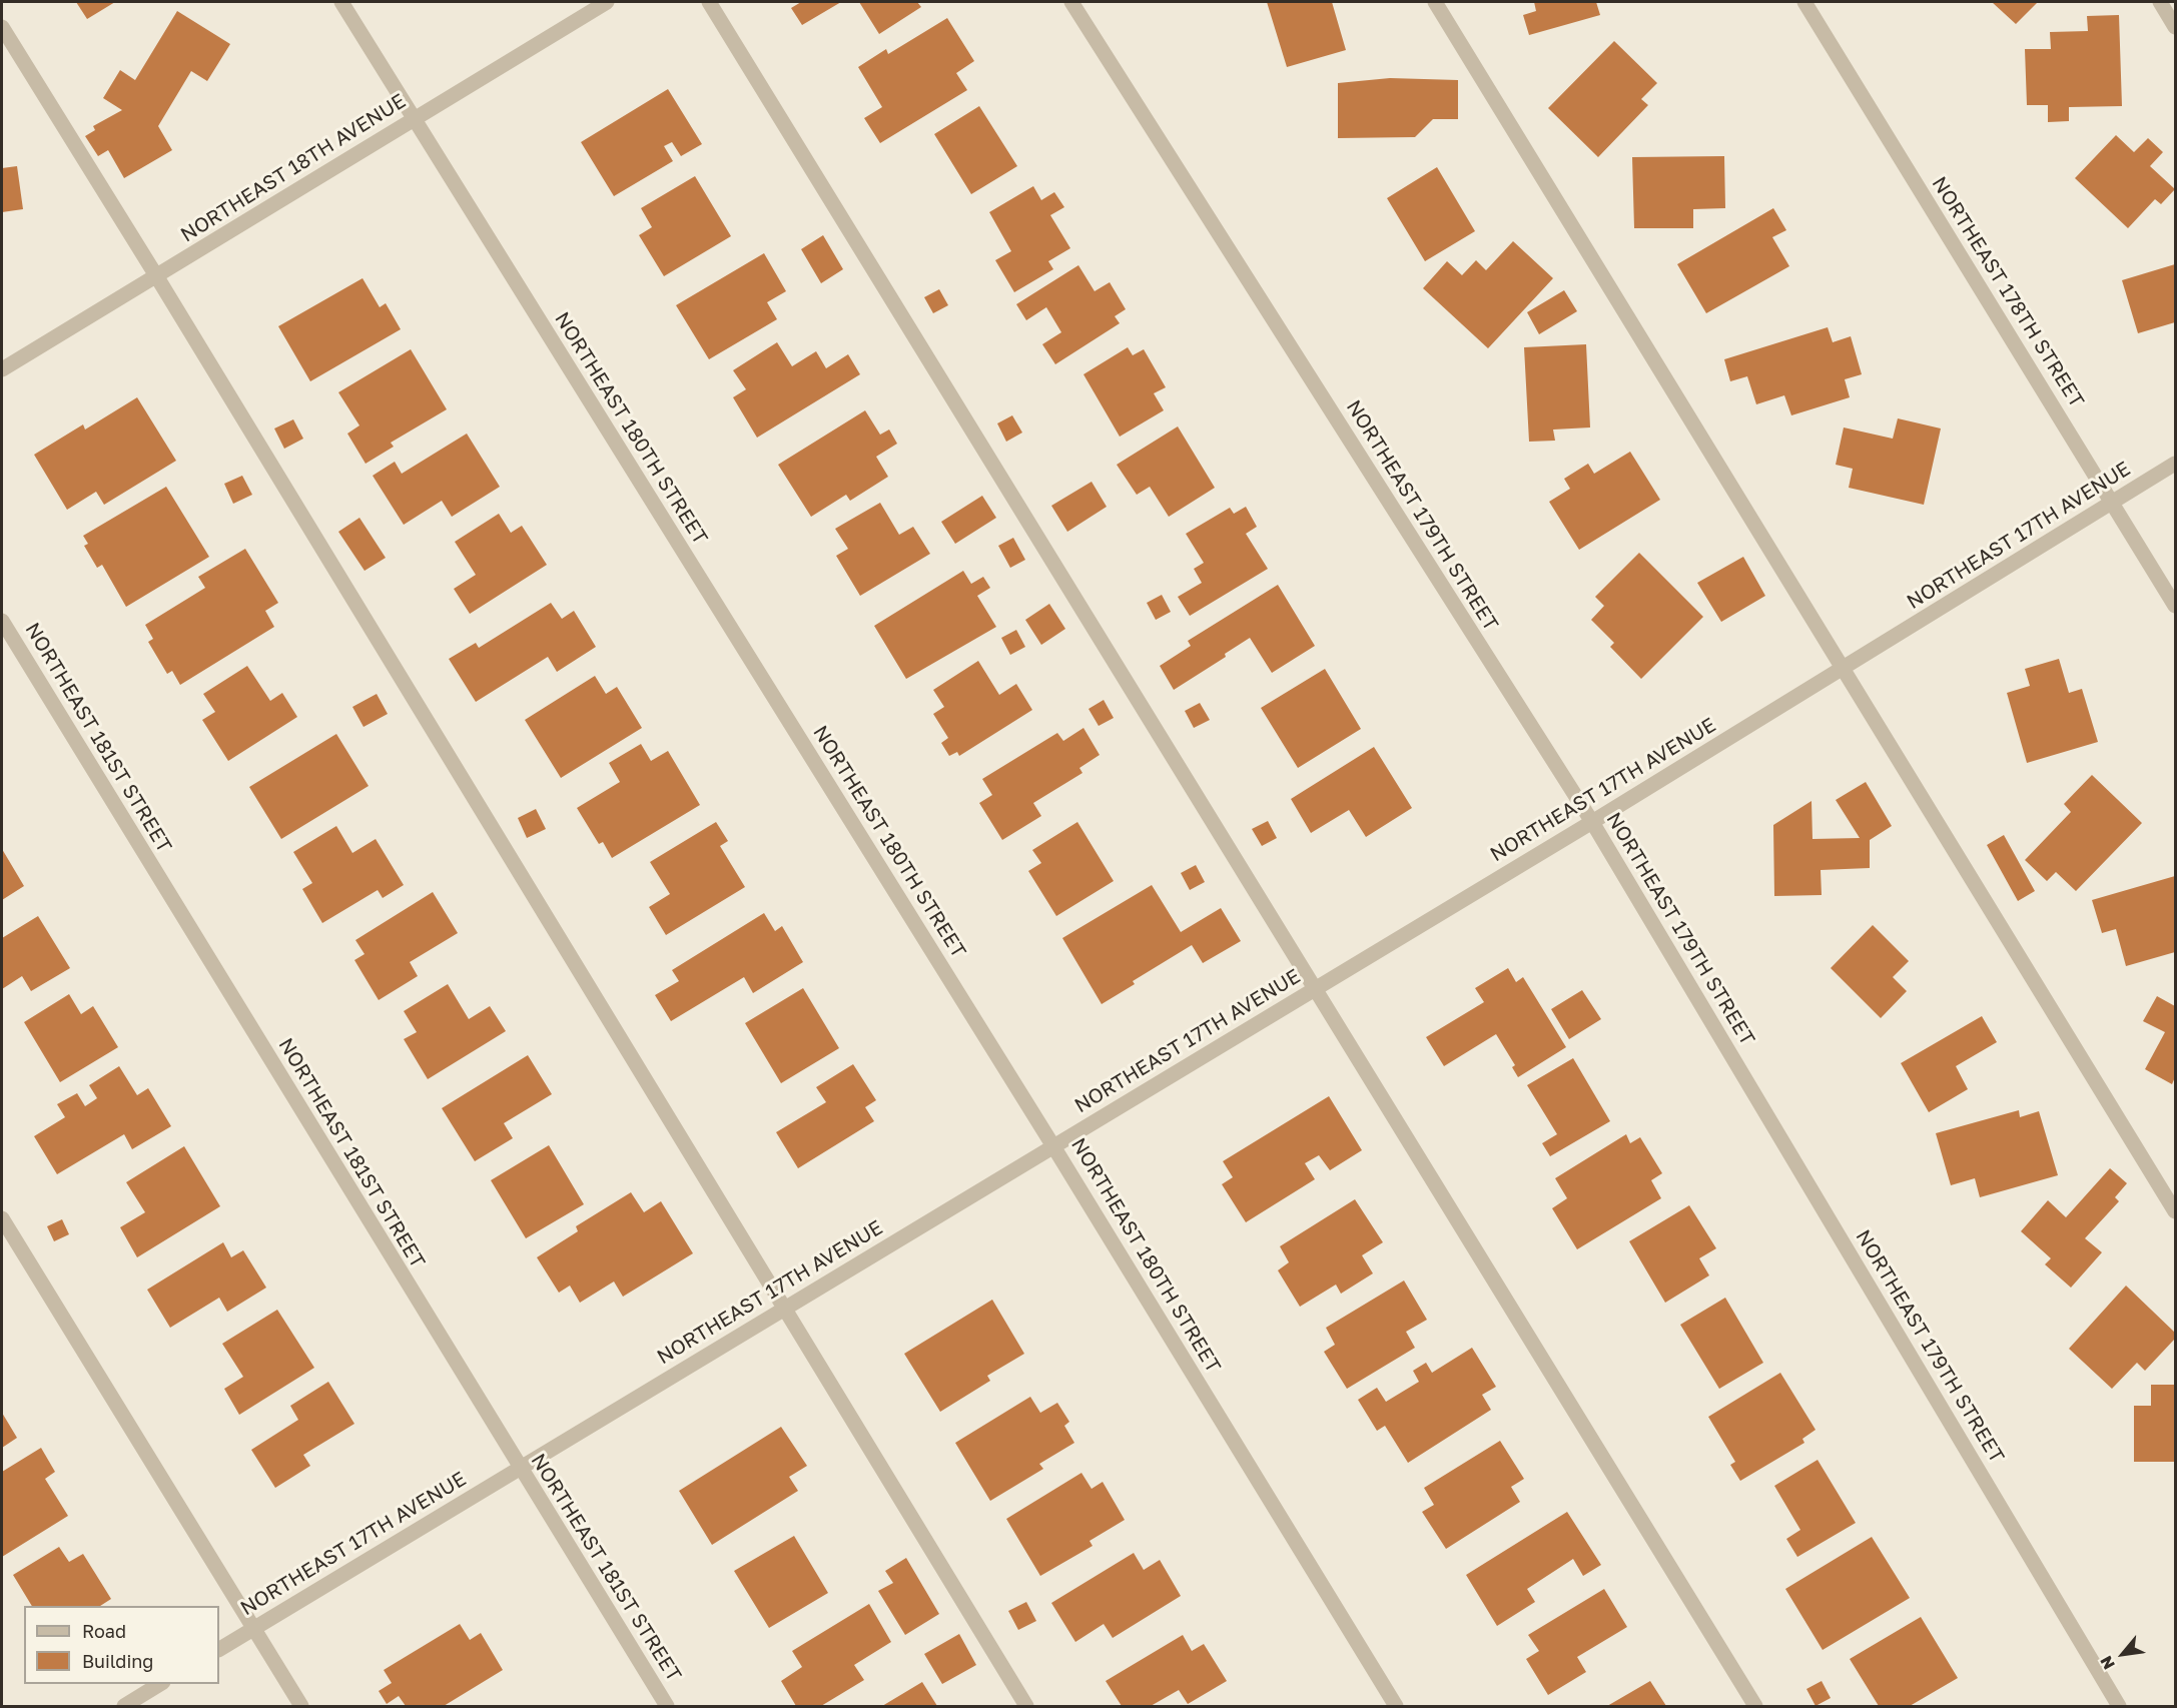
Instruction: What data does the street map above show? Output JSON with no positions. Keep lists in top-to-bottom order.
{
  "streets": {
    "street": [
      "NORTHEAST 18TH AVENUE",
      "NORTHEAST 178TH STREET",
      "NORTHEAST 180TH STREET",
      "NORTHEAST 179TH STREET",
      "NORTHEAST 17TH AVENUE",
      "NORTHEAST 181ST STREET"
    ]
  },
  "crossings": [
    ["NORTHEAST 18TH AVENUE", "NORTHEAST 180TH STREET"],
    ["NORTHEAST 178TH STREET", "NORTHEAST 17TH AVENUE"],
    ["NORTHEAST 180TH STREET", "NORTHEAST 17TH AVENUE"],
    ["NORTHEAST 179TH STREET", "NORTHEAST 17TH AVENUE"],
    ["NORTHEAST 17TH AVENUE", "NORTHEAST 181ST STREET"]
  ],
  "legend": ["Road", "Building"],
  "north": "bottom left"
}
